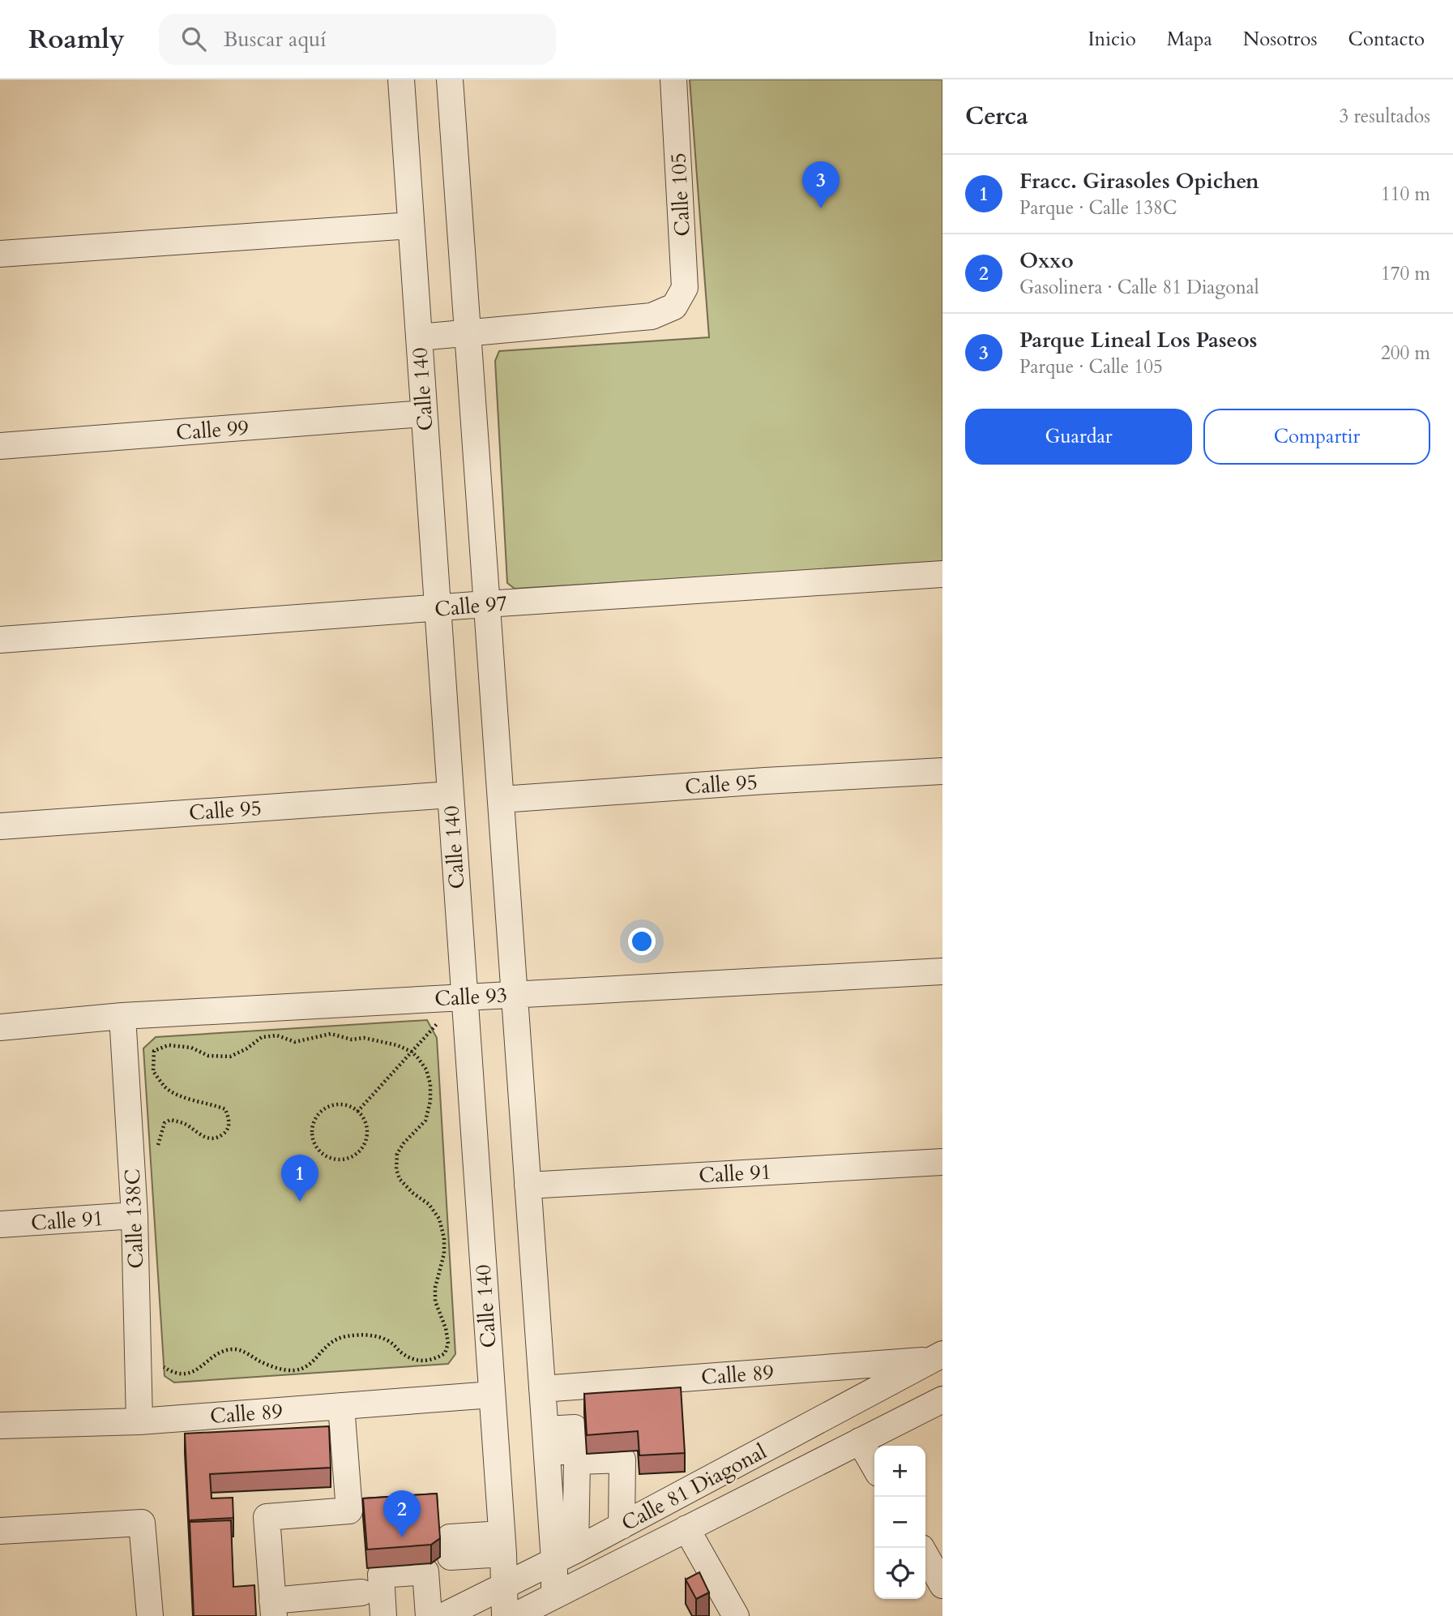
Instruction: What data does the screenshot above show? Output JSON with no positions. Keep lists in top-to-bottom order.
{
  "streets": {
    "street": [
      "Calle 105",
      "Calle 140",
      "Calle 99",
      "Calle 97",
      "Calle 95",
      "Calle 93",
      "Calle 91",
      "Calle 138C",
      "Calle 89",
      "Calle 81 Diagonal"
    ]
  },
  "crossings": [
    ["Calle 140", "Calle 99"],
    ["Calle 140", "Calle 97"],
    ["Calle 140", "Calle 95"],
    ["Calle 140", "Calle 93"],
    ["Calle 140", "Calle 89"],
    ["Calle 140", "Calle 81 Diagonal"],
    ["Calle 93", "Calle 138C"],
    ["Calle 91", "Calle 138C"],
    ["Calle 138C", "Calle 89"],
    ["Calle 89", "Calle 81 Diagonal"]
  ],
  "page": {
    "header": "Roamly",
    "search": "Buscar aquí",
    "nav": [
      "Inicio",
      "Mapa",
      "Nosotros",
      "Contacto"
    ],
    "heading": ["Cerca", "3 resultados"],
    "list": [
      {
        "mark": "1",
        "name": "Fracc. Girasoles Opichen",
        "note": "Parque · Calle 138C",
        "value": "110 m"
      },
      {
        "mark": "2",
        "name": "Oxxo",
        "note": "Gasolinera · Calle 81 Diagonal",
        "value": "170 m"
      },
      {
        "mark": "3",
        "name": "Parque Lineal Los Paseos",
        "note": "Parque · Calle 105",
        "value": "200 m"
      }
    ],
    "pins": ["3", "1", "2"],
    "buttons": ["Guardar", "Compartir"],
    "map_buttons": ["+", "−"]
  }
}
